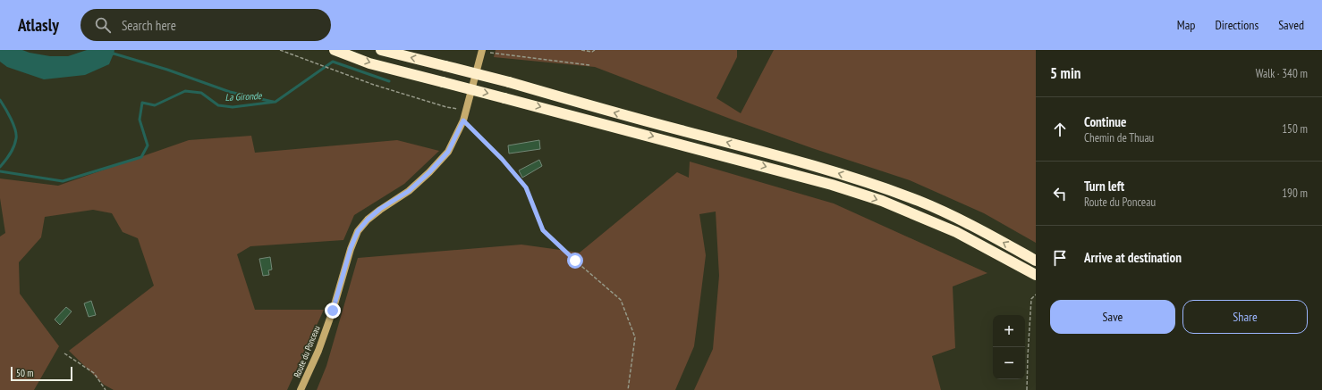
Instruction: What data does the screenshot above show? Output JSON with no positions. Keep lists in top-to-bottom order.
{
  "streets": {
    "street": ["Route du Ponceau"]
  },
  "water": ["La Gironde"],
  "scale_bar": "50 m",
  "page": {
    "header": "Atlasly",
    "search": "Search here",
    "nav": ["Map", "Directions", "Saved"],
    "heading": ["5 min", "Walk · 340 m"],
    "list": [
      ["Continue", "Chemin de Thuau", "150 m"],
      ["Turn left", "Route du Ponceau", "190 m"],
      "Arrive at destination"
    ],
    "buttons": ["Save", "Share"],
    "map_buttons": ["+", "−"],
    "scale": "50 m"
  }
}
